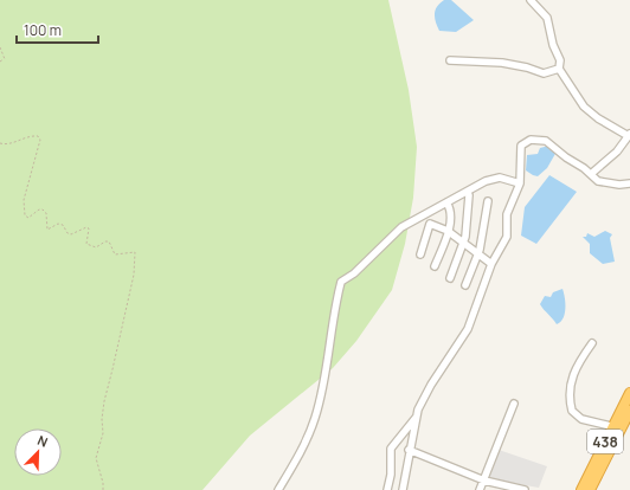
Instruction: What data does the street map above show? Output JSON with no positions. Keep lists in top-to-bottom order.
{
  "streets": {
    "highway": ["438"]
  },
  "scale_bar": "100 m",
  "north": "top right"
}
